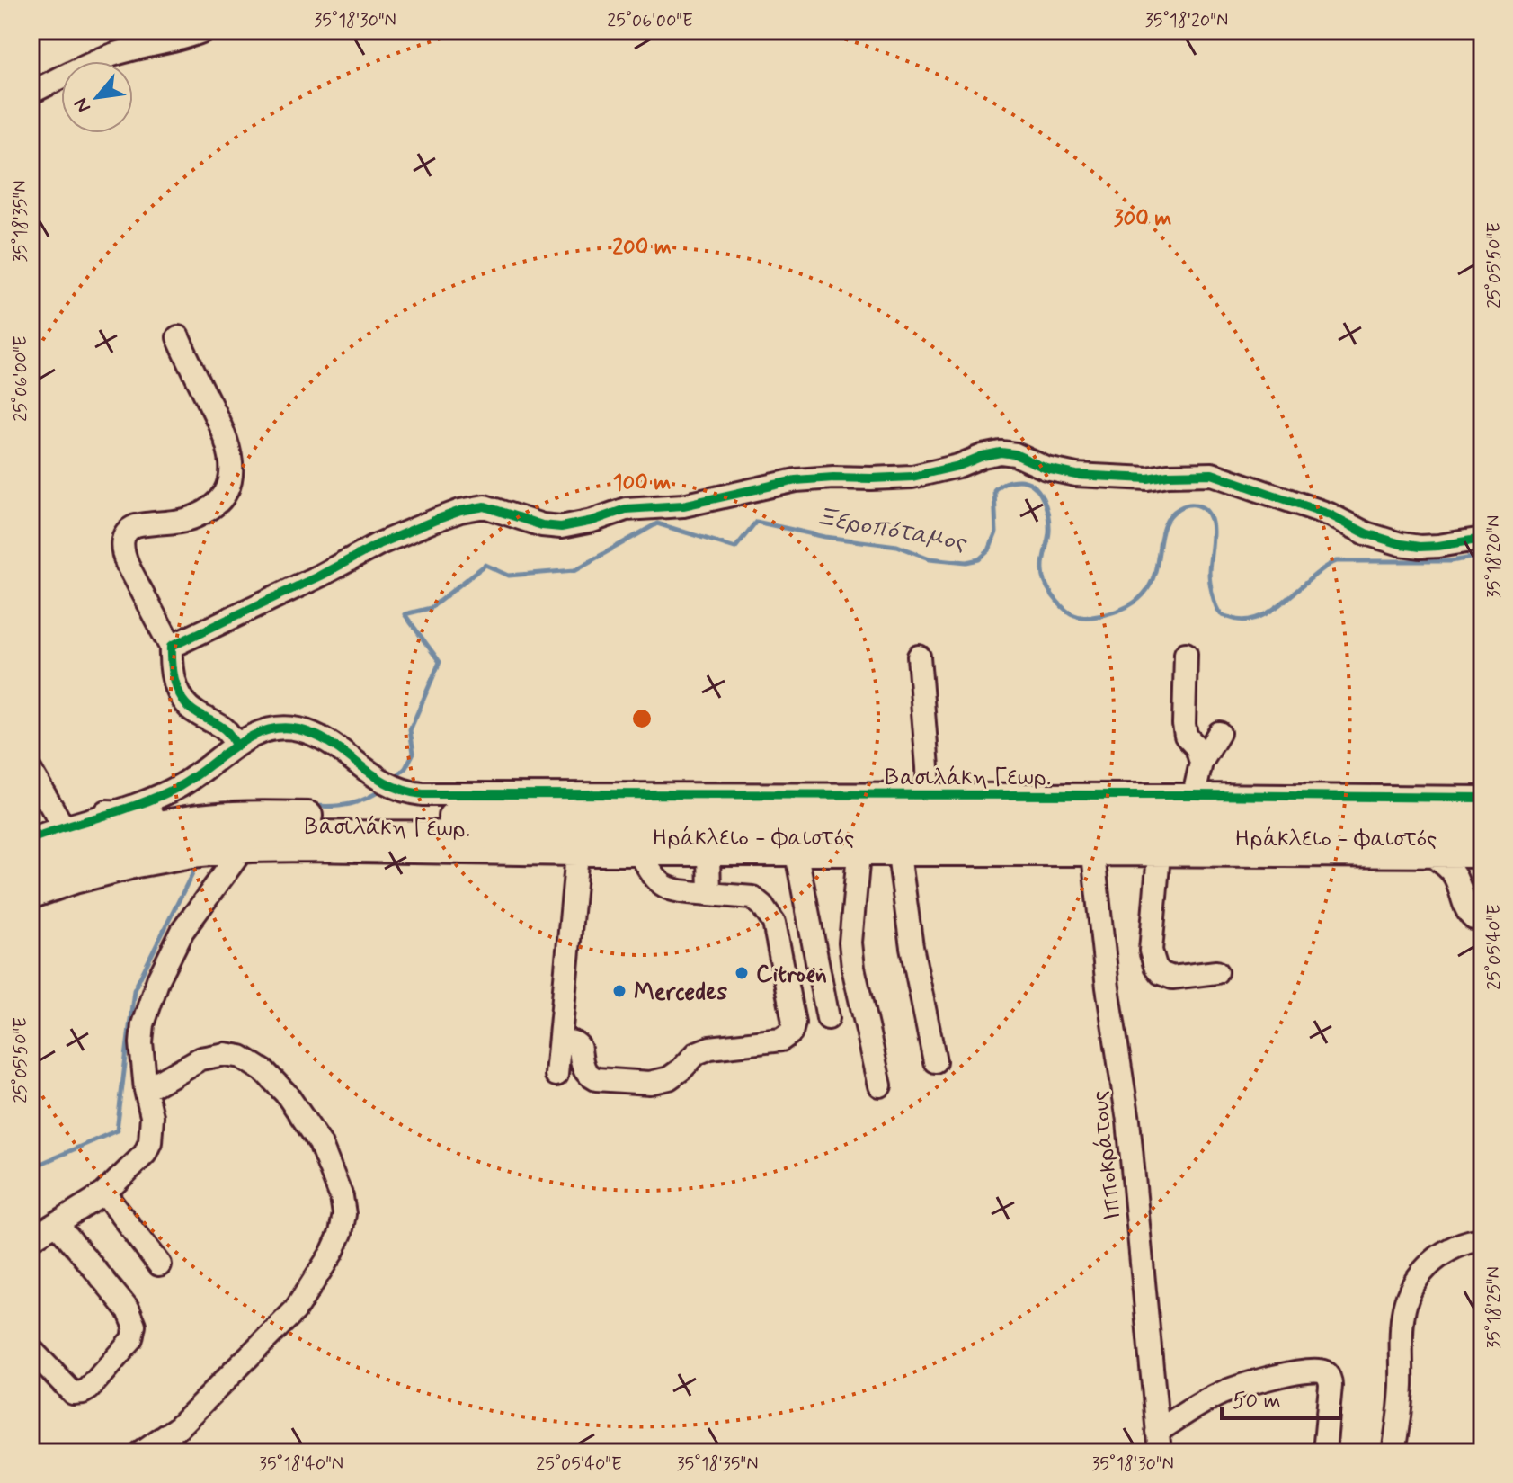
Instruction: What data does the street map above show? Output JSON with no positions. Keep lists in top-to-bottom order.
{
  "streets": {
    "main road": ["Ηράκλειο - Φαιστός"],
    "street": ["Βασιλάκη Γεωρ.", "Ιπποκράτους"]
  },
  "crossings": [
    ["Βασιλάκη Γεωρ.", "Ιπποκράτους"]
  ],
  "water": ["Ξεροπόταμος"],
  "places": ["Citroën", "Mercedes"],
  "scale_bar": "50 m",
  "north": "bottom left",
  "coordinates": [
    "35°18'30\"N",
    "25°06'00\"E",
    "35°18'20\"N",
    "35°18'35\"N",
    "25°05'50\"E",
    "25°05'40\"E",
    "35°18'25\"N",
    "35°18'40\"N"
  ],
  "rings": ["300 m", "200 m", "100 m"]
}
